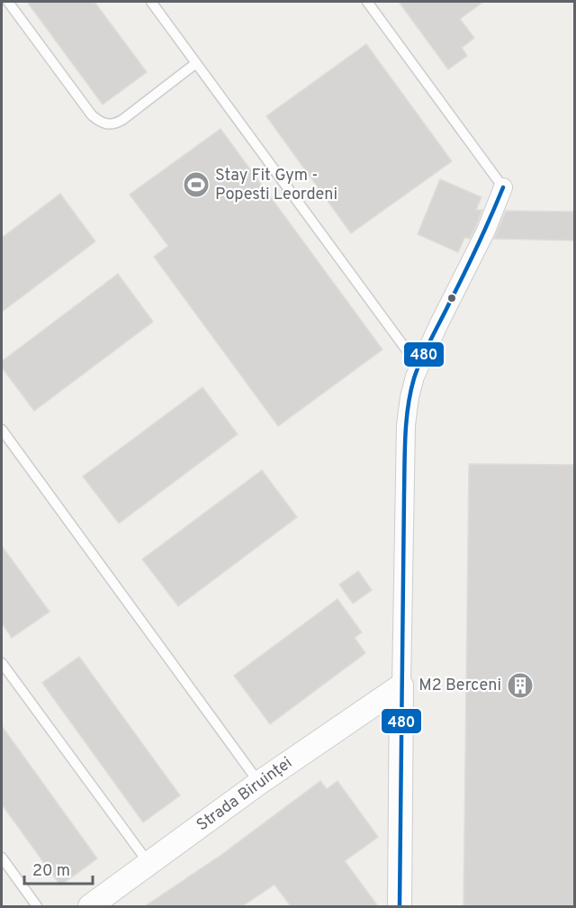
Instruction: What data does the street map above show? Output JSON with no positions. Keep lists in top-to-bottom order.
{
  "streets": {
    "street": ["Strada Biruinței"]
  },
  "places": {
    "sports": ["Stay Fit Gym - Popesti Leordeni"],
    "building": ["M2 Berceni"]
  },
  "lines": ["transit line 480"],
  "scale_bar": "20 m"
}
